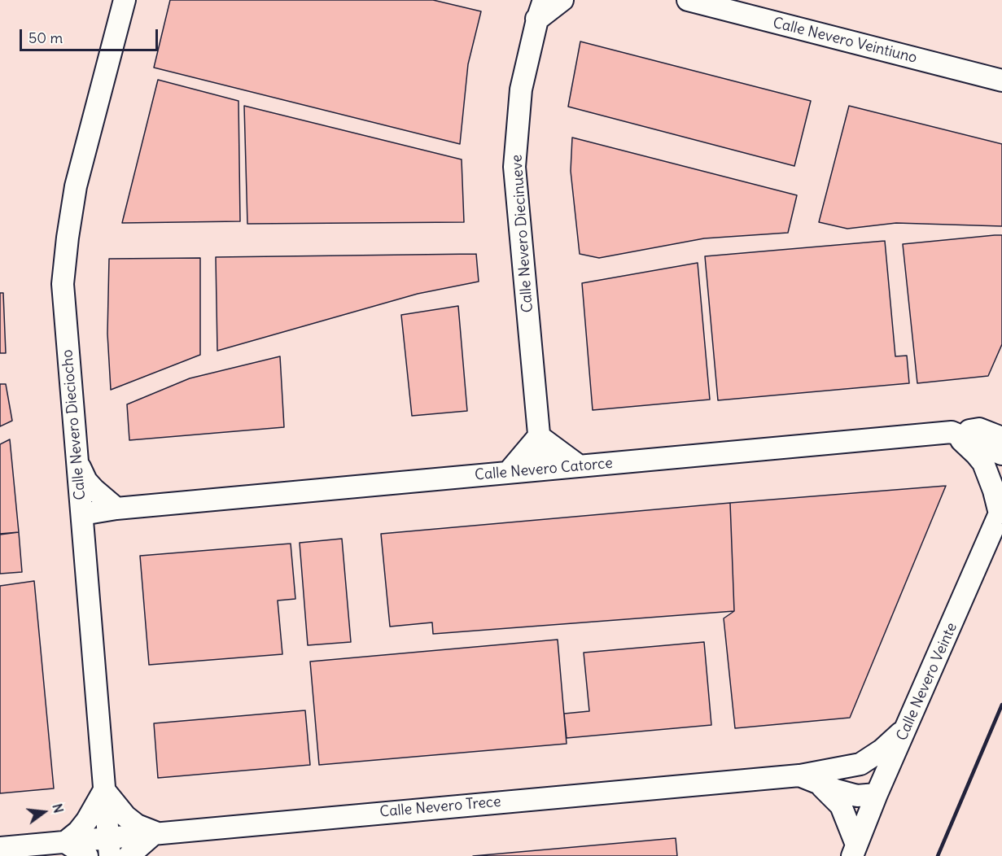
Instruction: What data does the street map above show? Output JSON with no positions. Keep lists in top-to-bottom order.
{
  "streets": {
    "street": [
      "Calle Nevero Veintiuno",
      "Calle Nevero Diecinueve",
      "Calle Nevero Dieciocho",
      "Calle Nevero Catorce",
      "Calle Nevero Veinte",
      "Calle Nevero Trece"
    ]
  },
  "crossings": [
    ["Calle Nevero Diecinueve", "Calle Nevero Catorce"],
    ["Calle Nevero Dieciocho", "Calle Nevero Catorce"],
    ["Calle Nevero Dieciocho", "Calle Nevero Trece"],
    ["Calle Nevero Veinte", "Calle Nevero Trece"]
  ],
  "scale_bar": "50 m",
  "north": "right"
}
